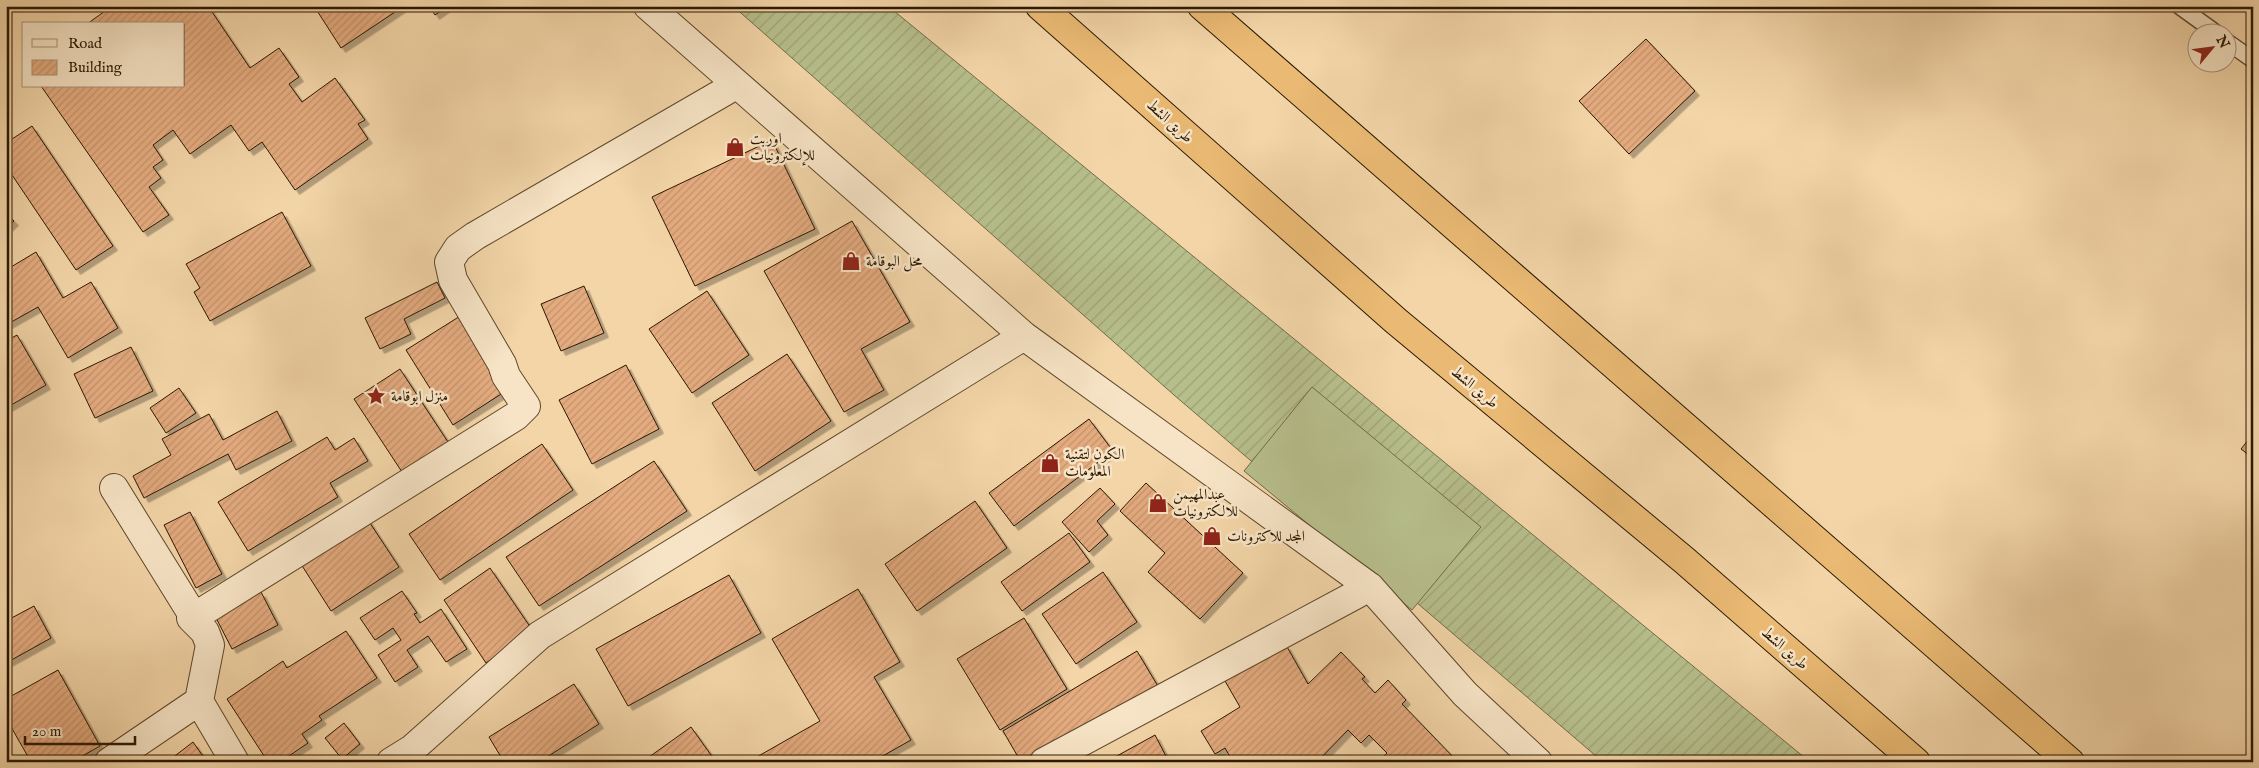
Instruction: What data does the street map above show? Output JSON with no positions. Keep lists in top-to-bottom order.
{
  "streets": {
    "highway": ["طريق الشط"]
  },
  "places": {
    "shop": [
      "اوربت للإلكترونيات",
      "محل البوقامة",
      "الكون لتقنية المعلومات",
      "عبدالمهيمن للالكترونيات",
      "المجد للاكترونات"
    ],
    "place": ["منزل ابوقامة"]
  },
  "legend": ["Road", "Building"],
  "scale_bar": "20 m",
  "north": "top right"
}
